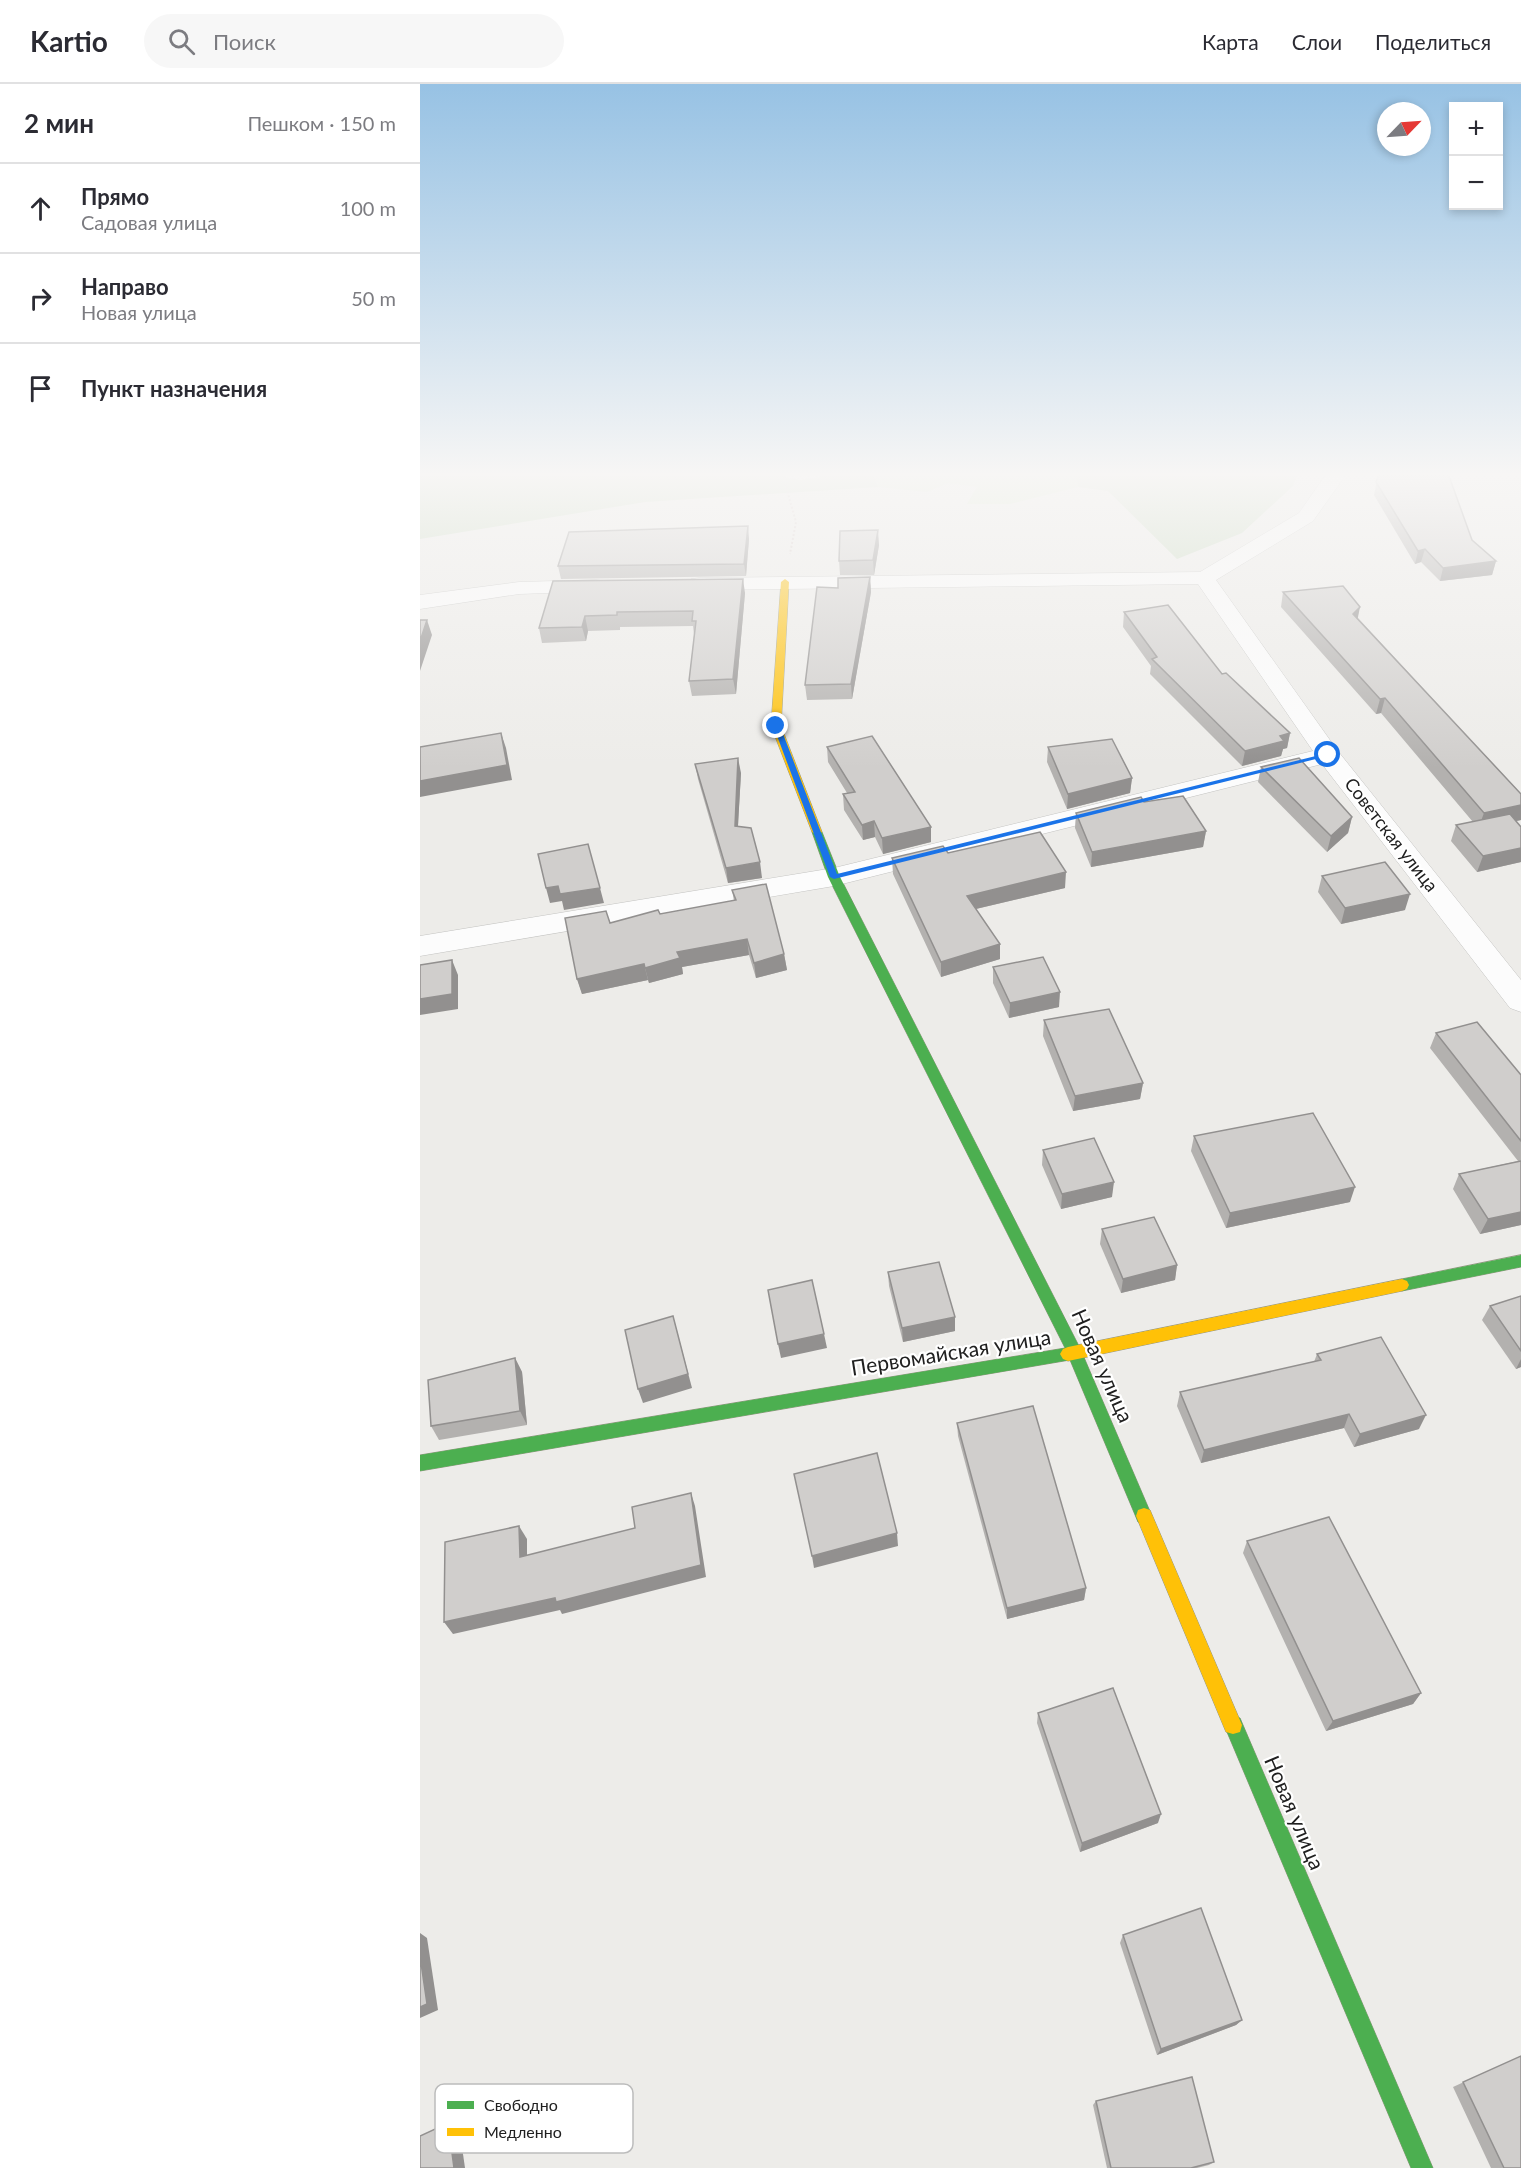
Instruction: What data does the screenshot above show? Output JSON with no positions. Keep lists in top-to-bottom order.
{
  "streets": {
    "street": ["Советская улица", "Первомайская улица", "Новая улица"]
  },
  "crossings": [
    ["Первомайская улица", "Новая улица"]
  ],
  "legend": ["Свободно", "Медленно"],
  "north": "top right",
  "page": {
    "header": "Kartio",
    "search": "Поиск",
    "nav": ["Карта", "Слои", "Поделиться"],
    "heading": ["2 мин", "Пешком · 150 m"],
    "map_buttons": ["+", "−"],
    "list": [
      ["Прямо", "Садовая улица", "100 m"],
      ["Направо", "Новая улица", "50 m"],
      "Пункт назначения"
    ]
  }
}
